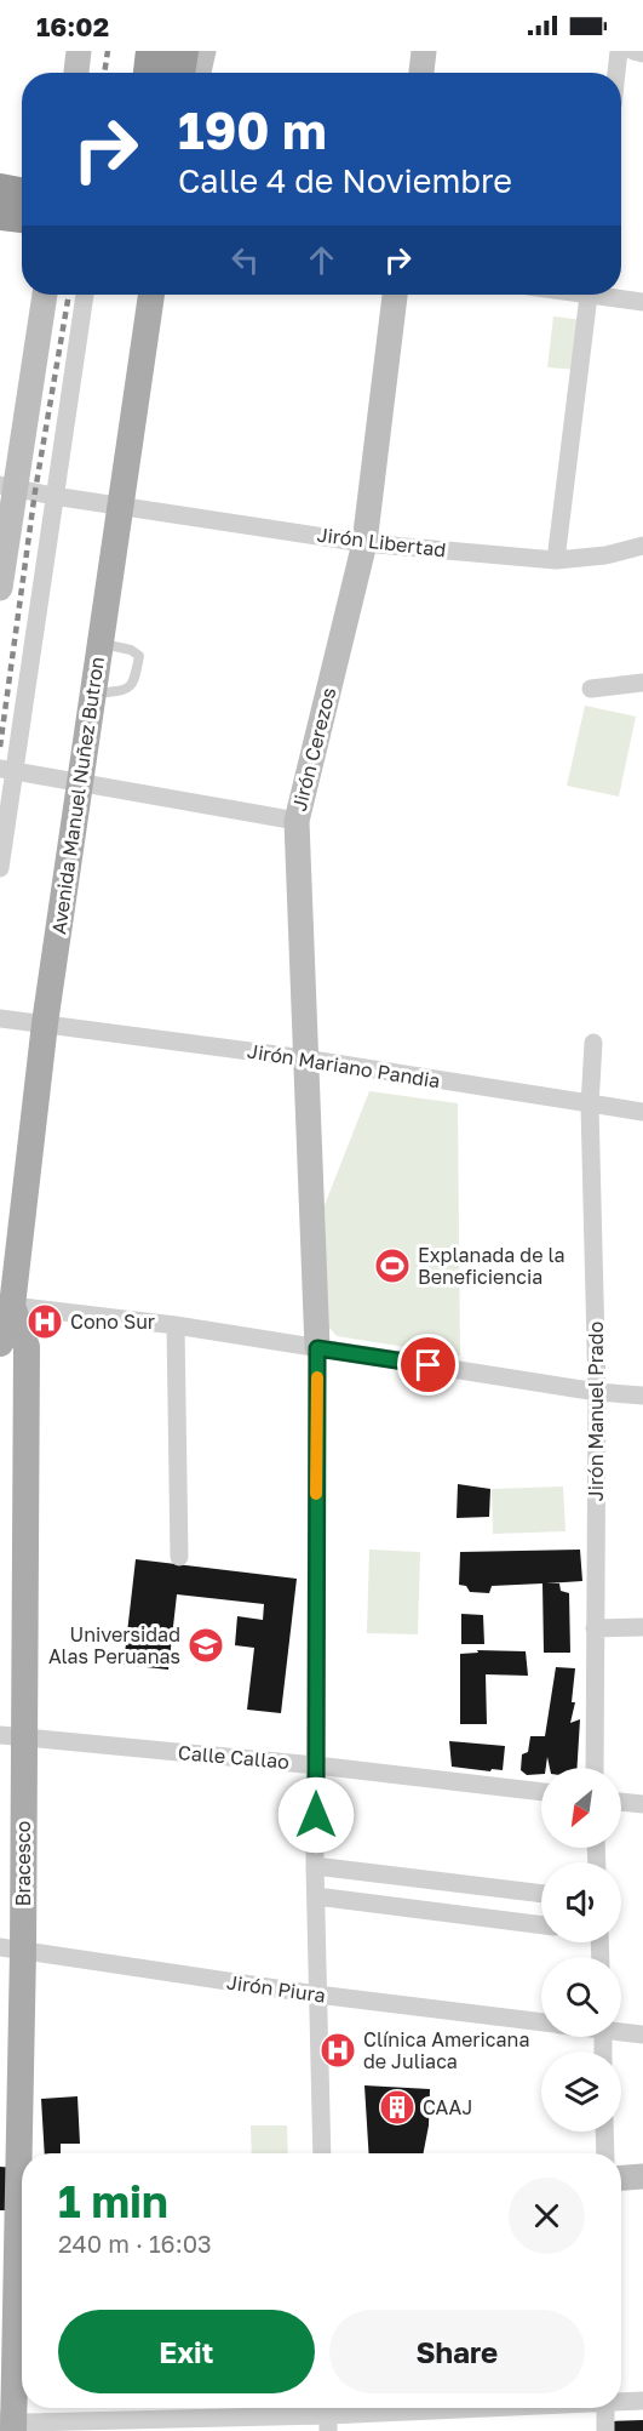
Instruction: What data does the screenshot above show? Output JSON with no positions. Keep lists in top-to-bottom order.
{
  "streets": {
    "main road": ["Avenida Manuel Nuñez Butron", "Bracesco"],
    "street": [
      "Jirón Libertad",
      "Jirón Cerezos",
      "Jirón Mariano Pandia",
      "Jirón Manuel Prado",
      "Calle Callao",
      "Jirón Piura"
    ]
  },
  "crossings": [
    ["Jirón Libertad", "Jirón Cerezos"],
    ["Jirón Libertad", "Avenida Manuel Nuñez Butron"],
    ["Jirón Cerezos", "Jirón Mariano Pandia"],
    ["Avenida Manuel Nuñez Butron", "Jirón Mariano Pandia"],
    ["Avenida Manuel Nuñez Butron", "Bracesco"],
    ["Jirón Mariano Pandia", "Jirón Manuel Prado"],
    ["Calle Callao", "Bracesco"],
    ["Bracesco", "Jirón Piura"]
  ],
  "places": {
    "sports": ["Explanada de la Beneficiencia"],
    "hospital": ["Cono Sur", "Clínica Americana de Juliaca"],
    "school or university": ["Universidad Alas Peruanas"],
    "building": ["CAAJ"]
  },
  "north": "bottom left",
  "page": {
    "status": "16:02",
    "turn": ["190 m", "Calle 4 de Noviembre"],
    "heading": ["1 min", "240 m · 16:03"],
    "buttons": ["Exit", "Share"]
  }
}
